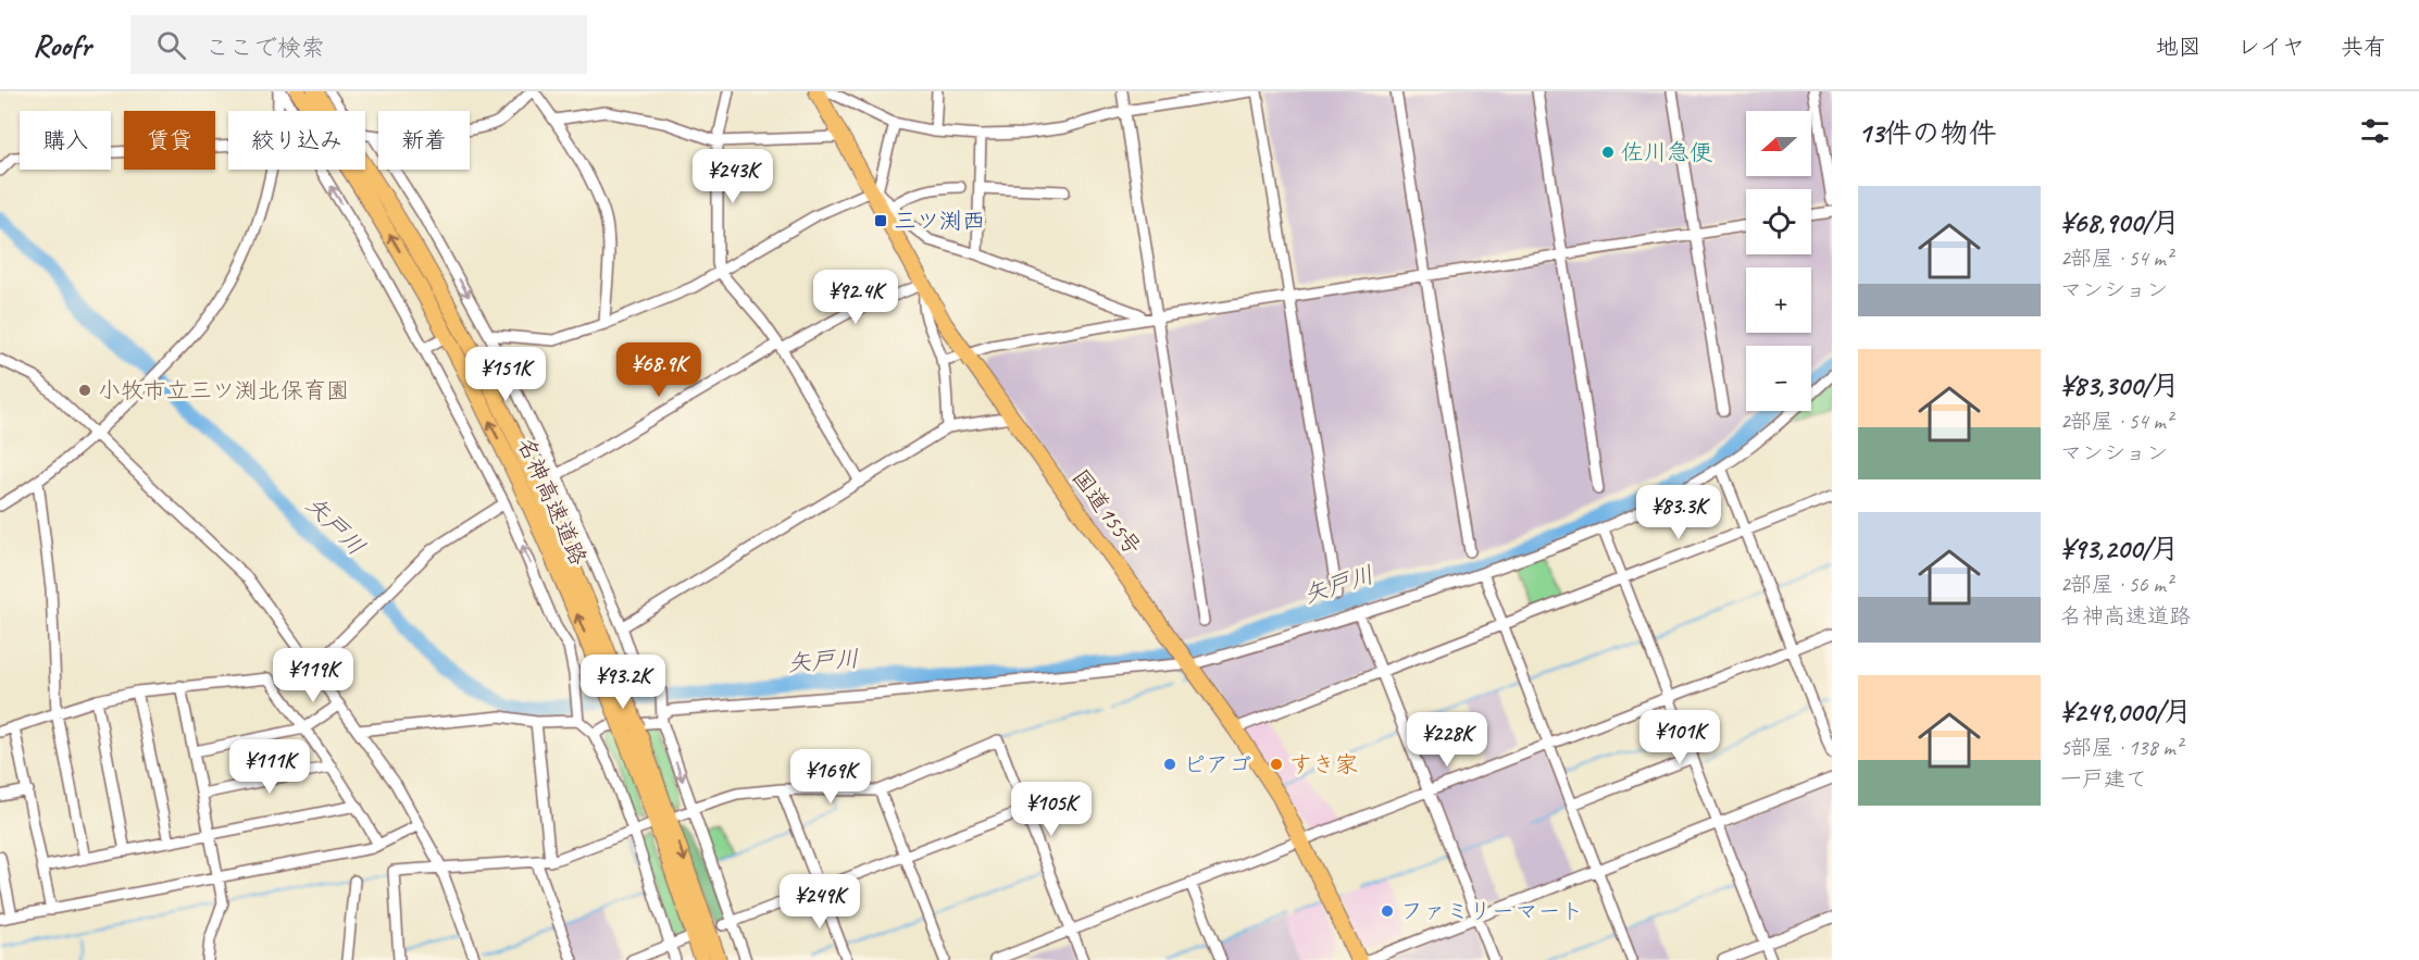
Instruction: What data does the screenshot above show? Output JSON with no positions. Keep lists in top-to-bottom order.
{
  "streets": {
    "highway": ["名神高速道路", "国道155号"]
  },
  "water": ["矢戸川"],
  "places": {
    "other": [
      "佐川急便",
      "小牧市立三ツ渕北保育園",
      "ピアゴ",
      "すき家",
      "ファミリーマート"
    ],
    "transit": ["三ツ渕西"]
  },
  "north": "left",
  "page": {
    "header": "Roofr",
    "search": "ここで検索",
    "nav": ["地図", "レイヤ", "共有"],
    "heading": "13件の物件",
    "map_buttons": ["+", "−"],
    "chip": [
      "購入",
      "賃貸",
      "絞り込み",
      "新着"
    ],
    "price": [
      "¥243K",
      "¥92.4K",
      "¥68.9K",
      "¥151K",
      "¥83.3K",
      "¥119K",
      "¥93.2K",
      "¥101K",
      "¥228K",
      "¥111K",
      "¥169K",
      "¥105K",
      "¥249K"
    ],
    "list": [
      {
        "name": "¥68,900/月",
        "note": "2部屋 · 54 m² · マンション"
      },
      {
        "name": "¥83,300/月",
        "note": "2部屋 · 54 m² · マンション"
      },
      {
        "name": "¥93,200/月",
        "note": "2部屋 · 56 m² · 名神高速道路"
      },
      {
        "name": "¥249,000/月",
        "note": "5部屋 · 138 m² · 一戸建て"
      }
    ]
  }
}
